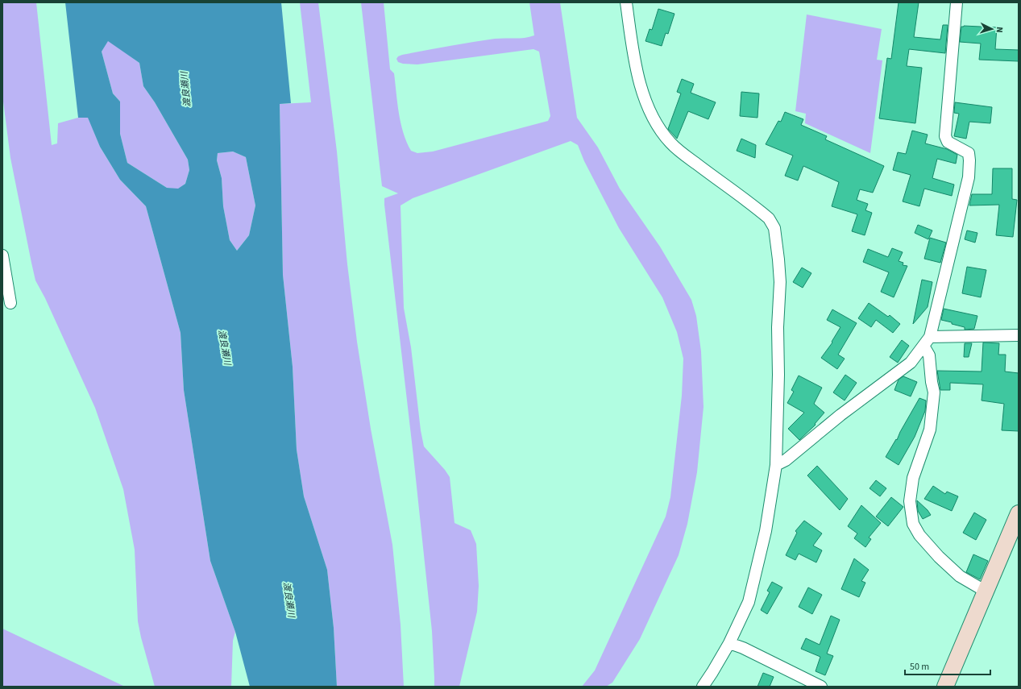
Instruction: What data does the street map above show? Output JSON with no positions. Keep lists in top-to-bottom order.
{
  "water": ["渡良瀬川"],
  "scale_bar": "50 m",
  "north": "right"
}
